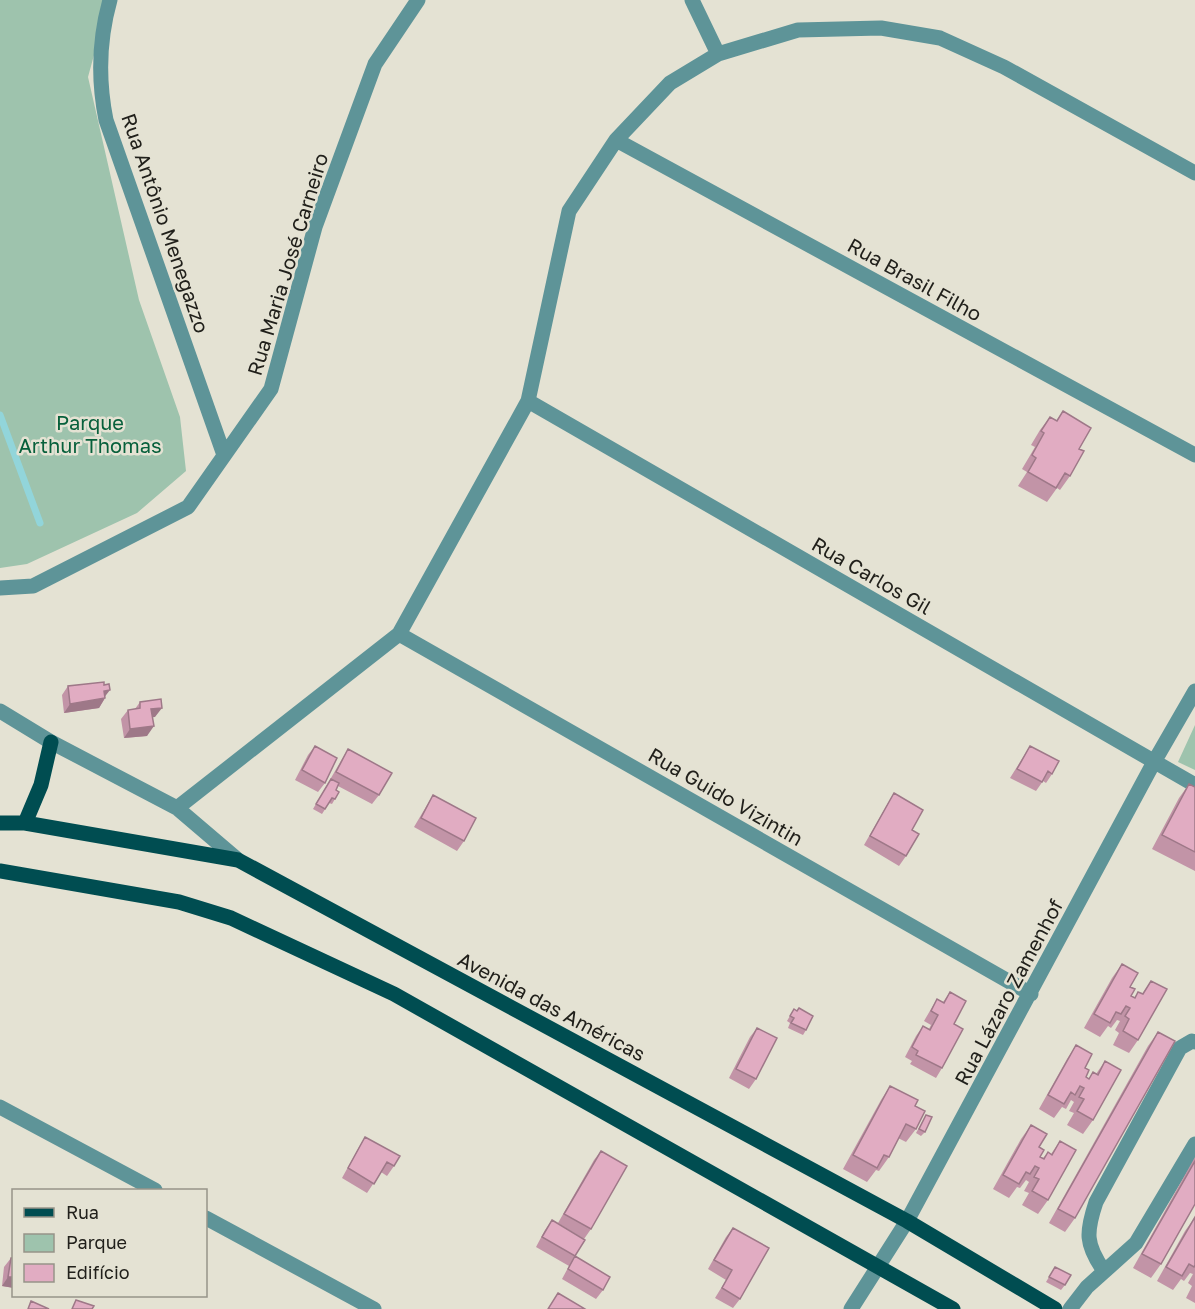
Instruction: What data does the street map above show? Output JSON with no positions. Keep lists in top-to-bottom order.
{
  "streets": {
    "main road": ["Avenida das Américas"],
    "street": [
      "Rua Antônio Menegazzo",
      "Rua Maria José Carneiro",
      "Rua Brasil Filho",
      "Rua Carlos Gil",
      "Rua Guido Vizintin",
      "Rua Lázaro Zamenhof"
    ]
  },
  "crossings": [
    ["Rua Antônio Menegazzo", "Rua Maria José Carneiro"],
    ["Rua Carlos Gil", "Rua Lázaro Zamenhof"],
    ["Rua Guido Vizintin", "Rua Lázaro Zamenhof"],
    ["Rua Lázaro Zamenhof", "Avenida das Américas"]
  ],
  "parks": ["Parque Arthur Thomas"],
  "legend": ["Rua", "Parque", "Edifício"]
}
